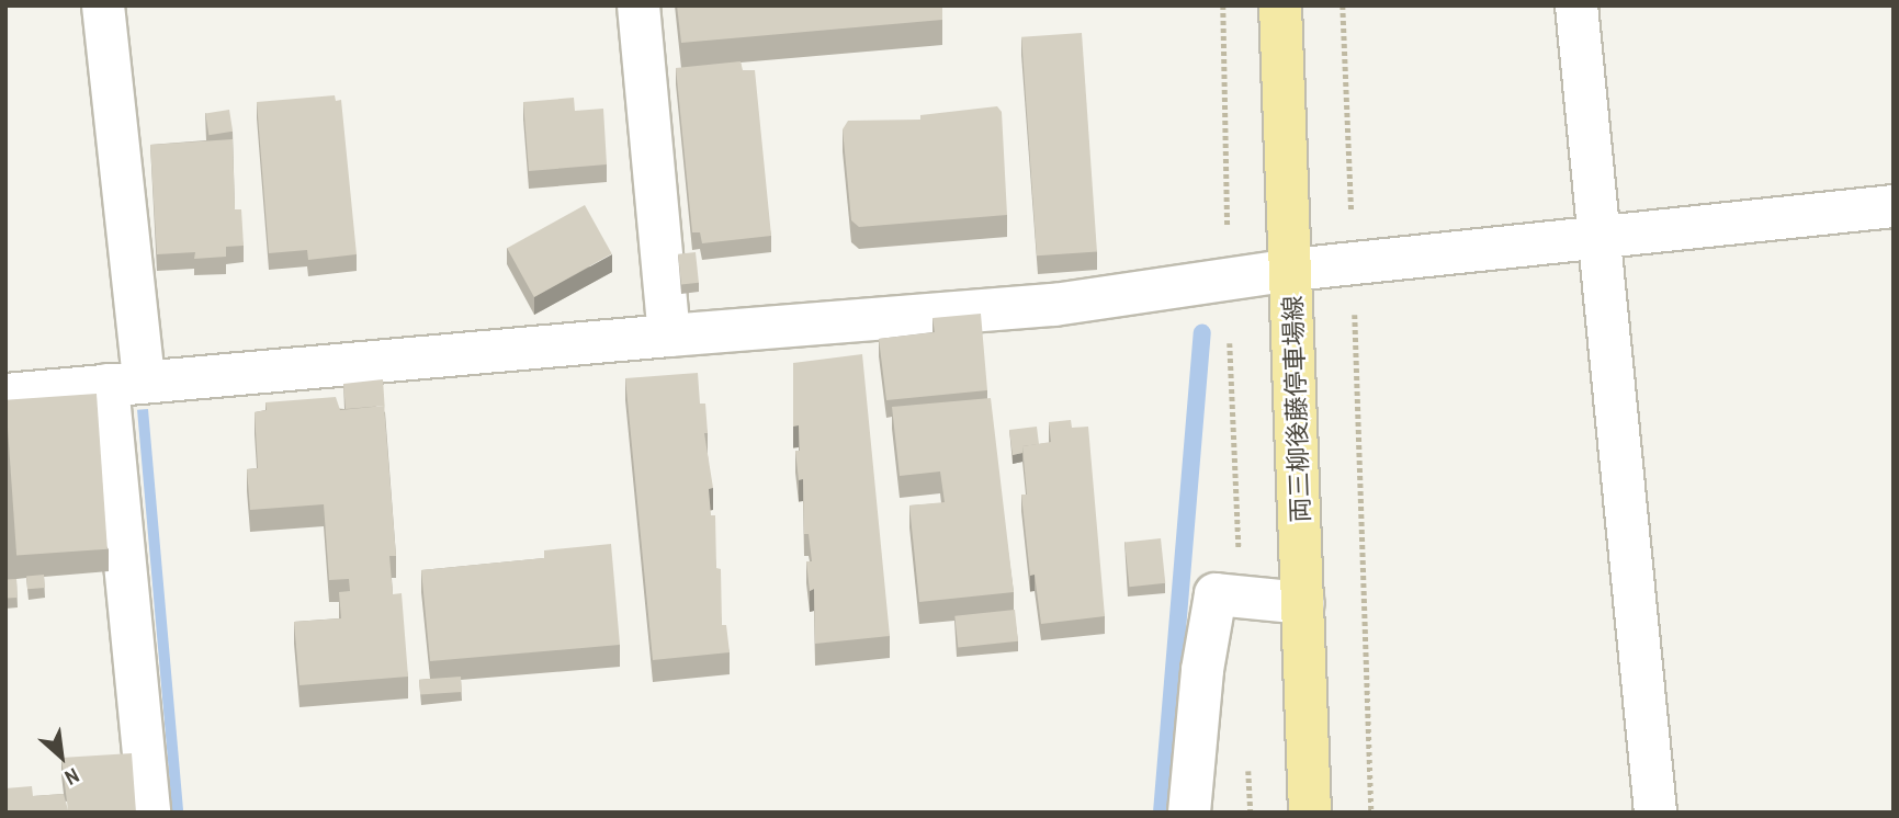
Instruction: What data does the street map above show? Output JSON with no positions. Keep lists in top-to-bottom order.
{
  "streets": {
    "main road": ["両三柳後藤停車場線"]
  },
  "north": "bottom right"
}
